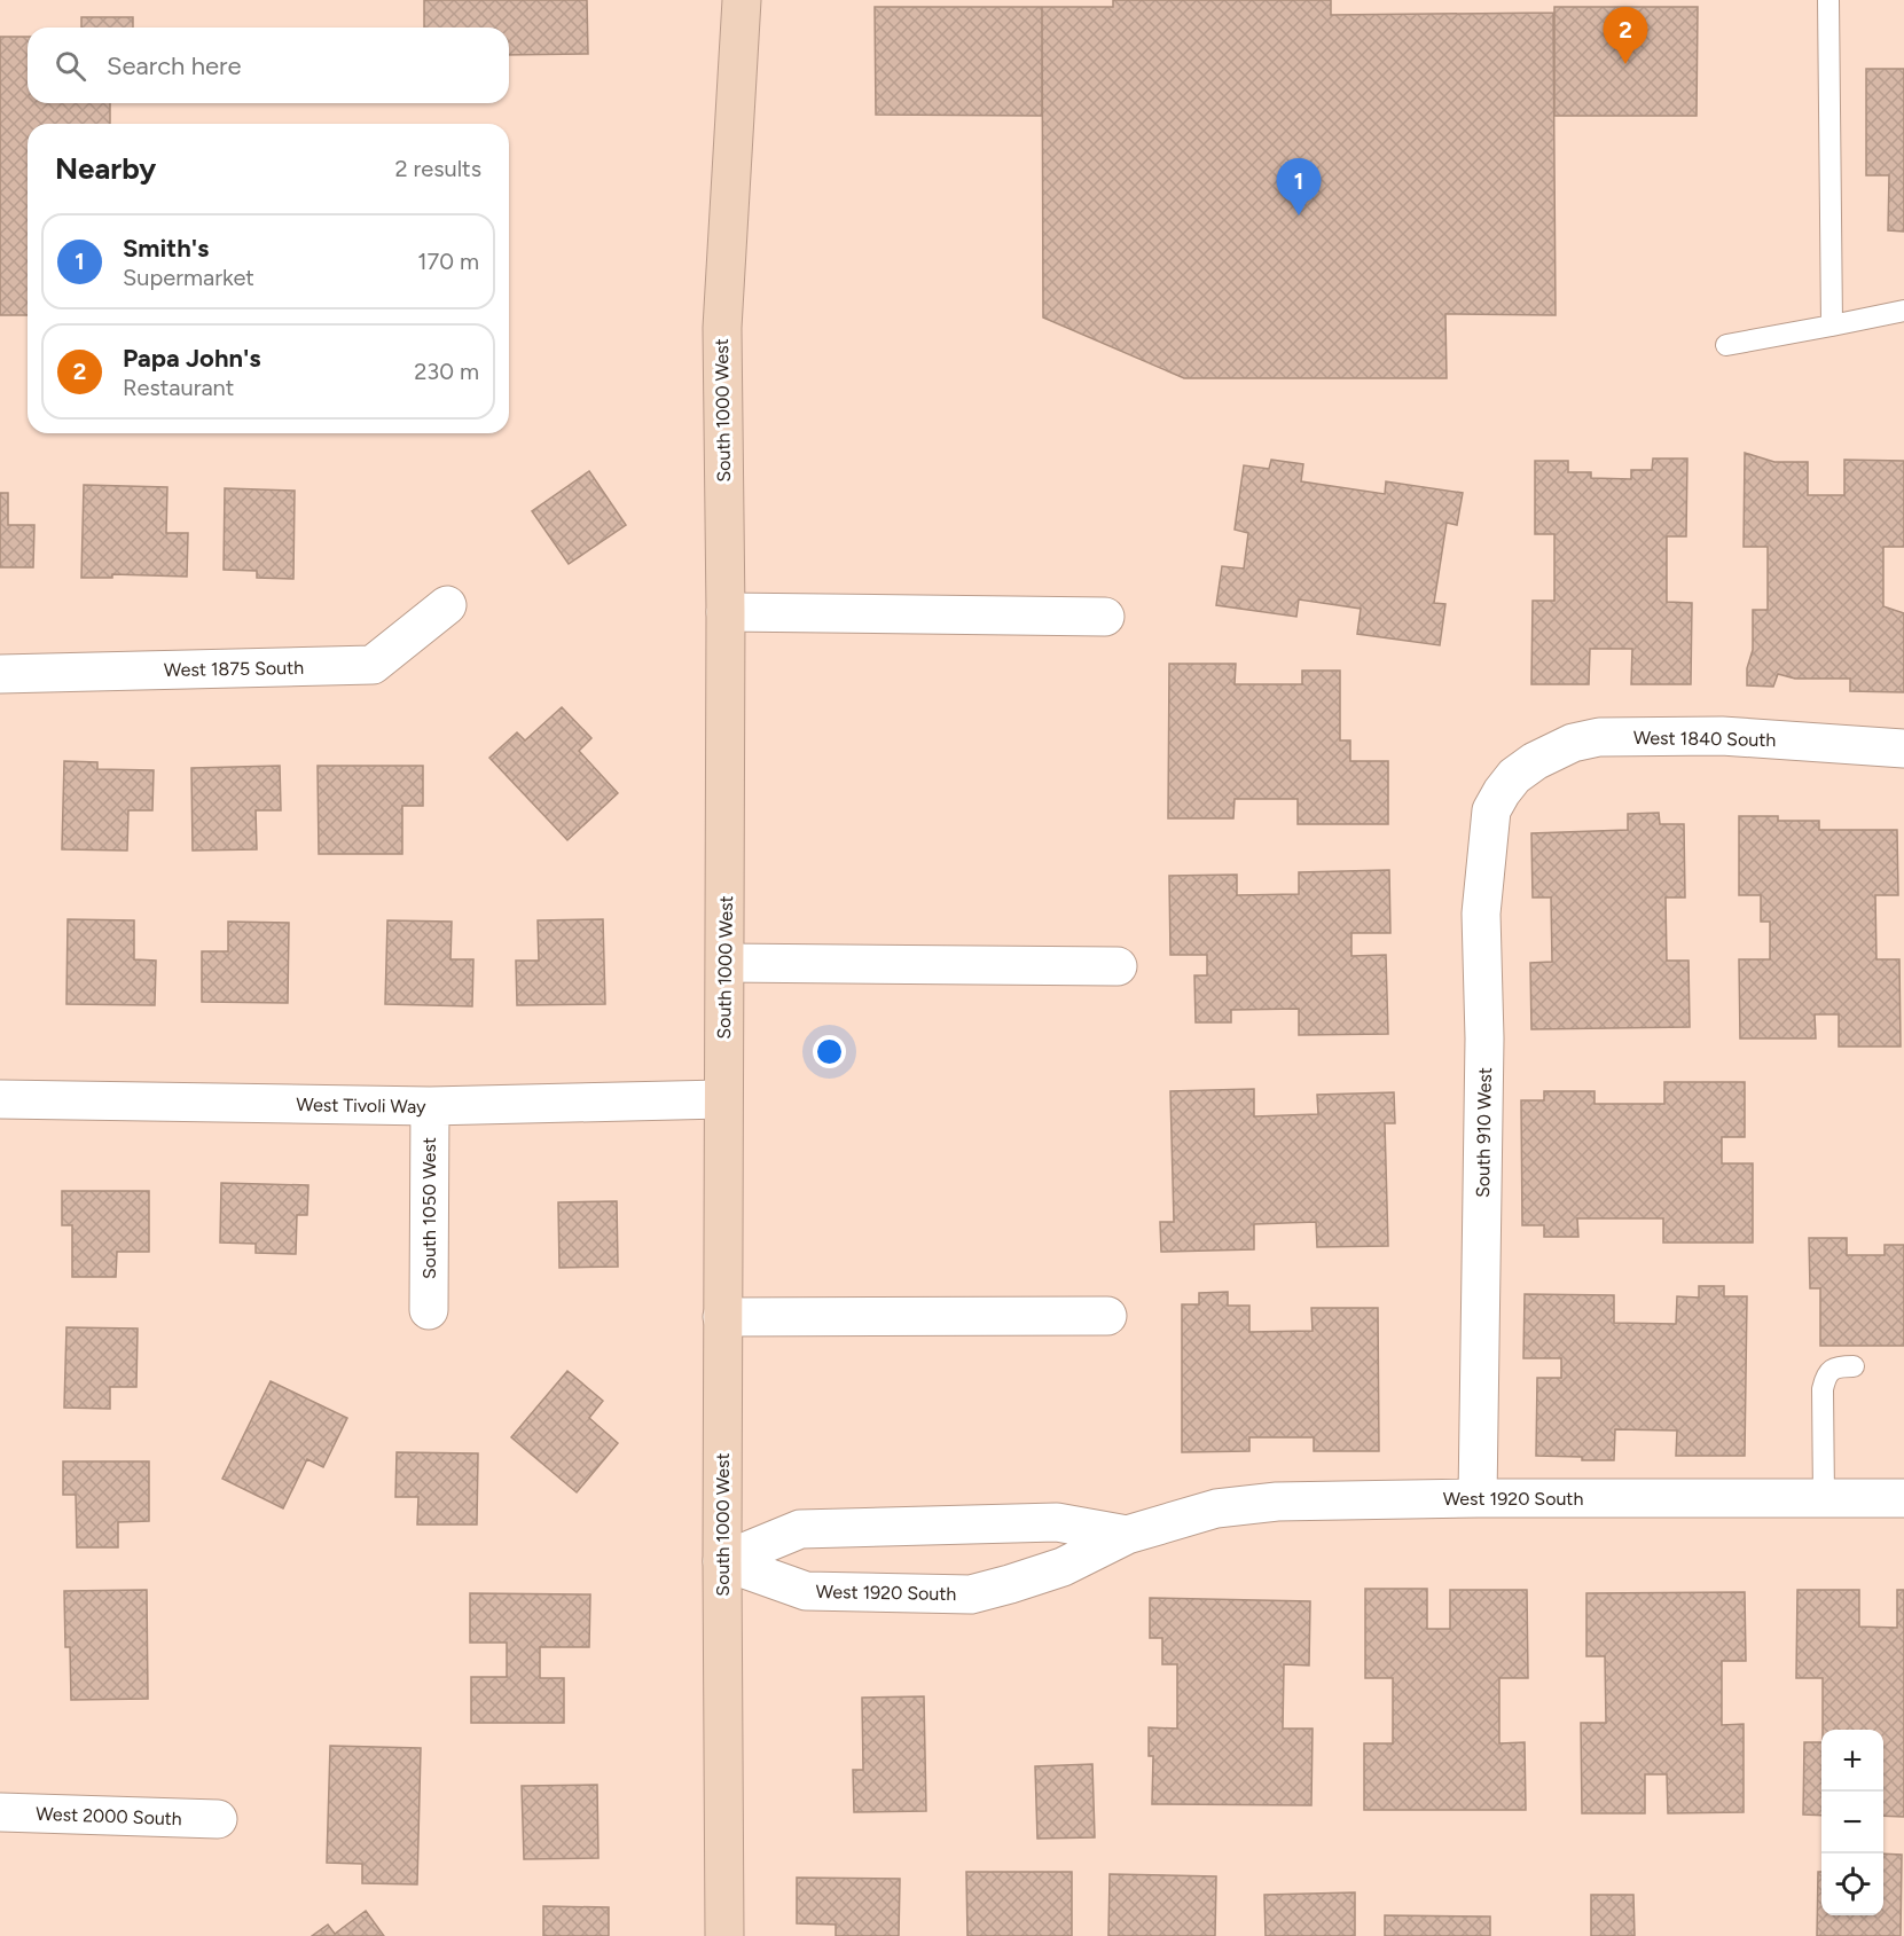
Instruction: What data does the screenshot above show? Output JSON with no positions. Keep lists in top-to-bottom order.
{
  "streets": {
    "main road": ["South 1000 West"],
    "street": [
      "West 1875 South",
      "West 1840 South",
      "West Tivoli Way",
      "South 910 West",
      "South 1050 West",
      "West 1920 South",
      "West 2000 South"
    ]
  },
  "crossings": [
    ["South 1000 West", "West Tivoli Way"],
    ["South 1000 West", "West 1920 South"],
    ["West 1840 South", "South 910 West"],
    ["West Tivoli Way", "South 1050 West"],
    ["South 910 West", "West 1920 South"]
  ],
  "page": {
    "pins": ["2", "1"],
    "search": "Search here",
    "heading": ["Nearby", "2 results"],
    "list": [
      {
        "mark": "1",
        "name": "Smith's",
        "note": "Supermarket",
        "value": "170 m"
      },
      {
        "mark": "2",
        "name": "Papa John's",
        "note": "Restaurant",
        "value": "230 m"
      }
    ],
    "map_buttons": ["+", "−"]
  }
}
